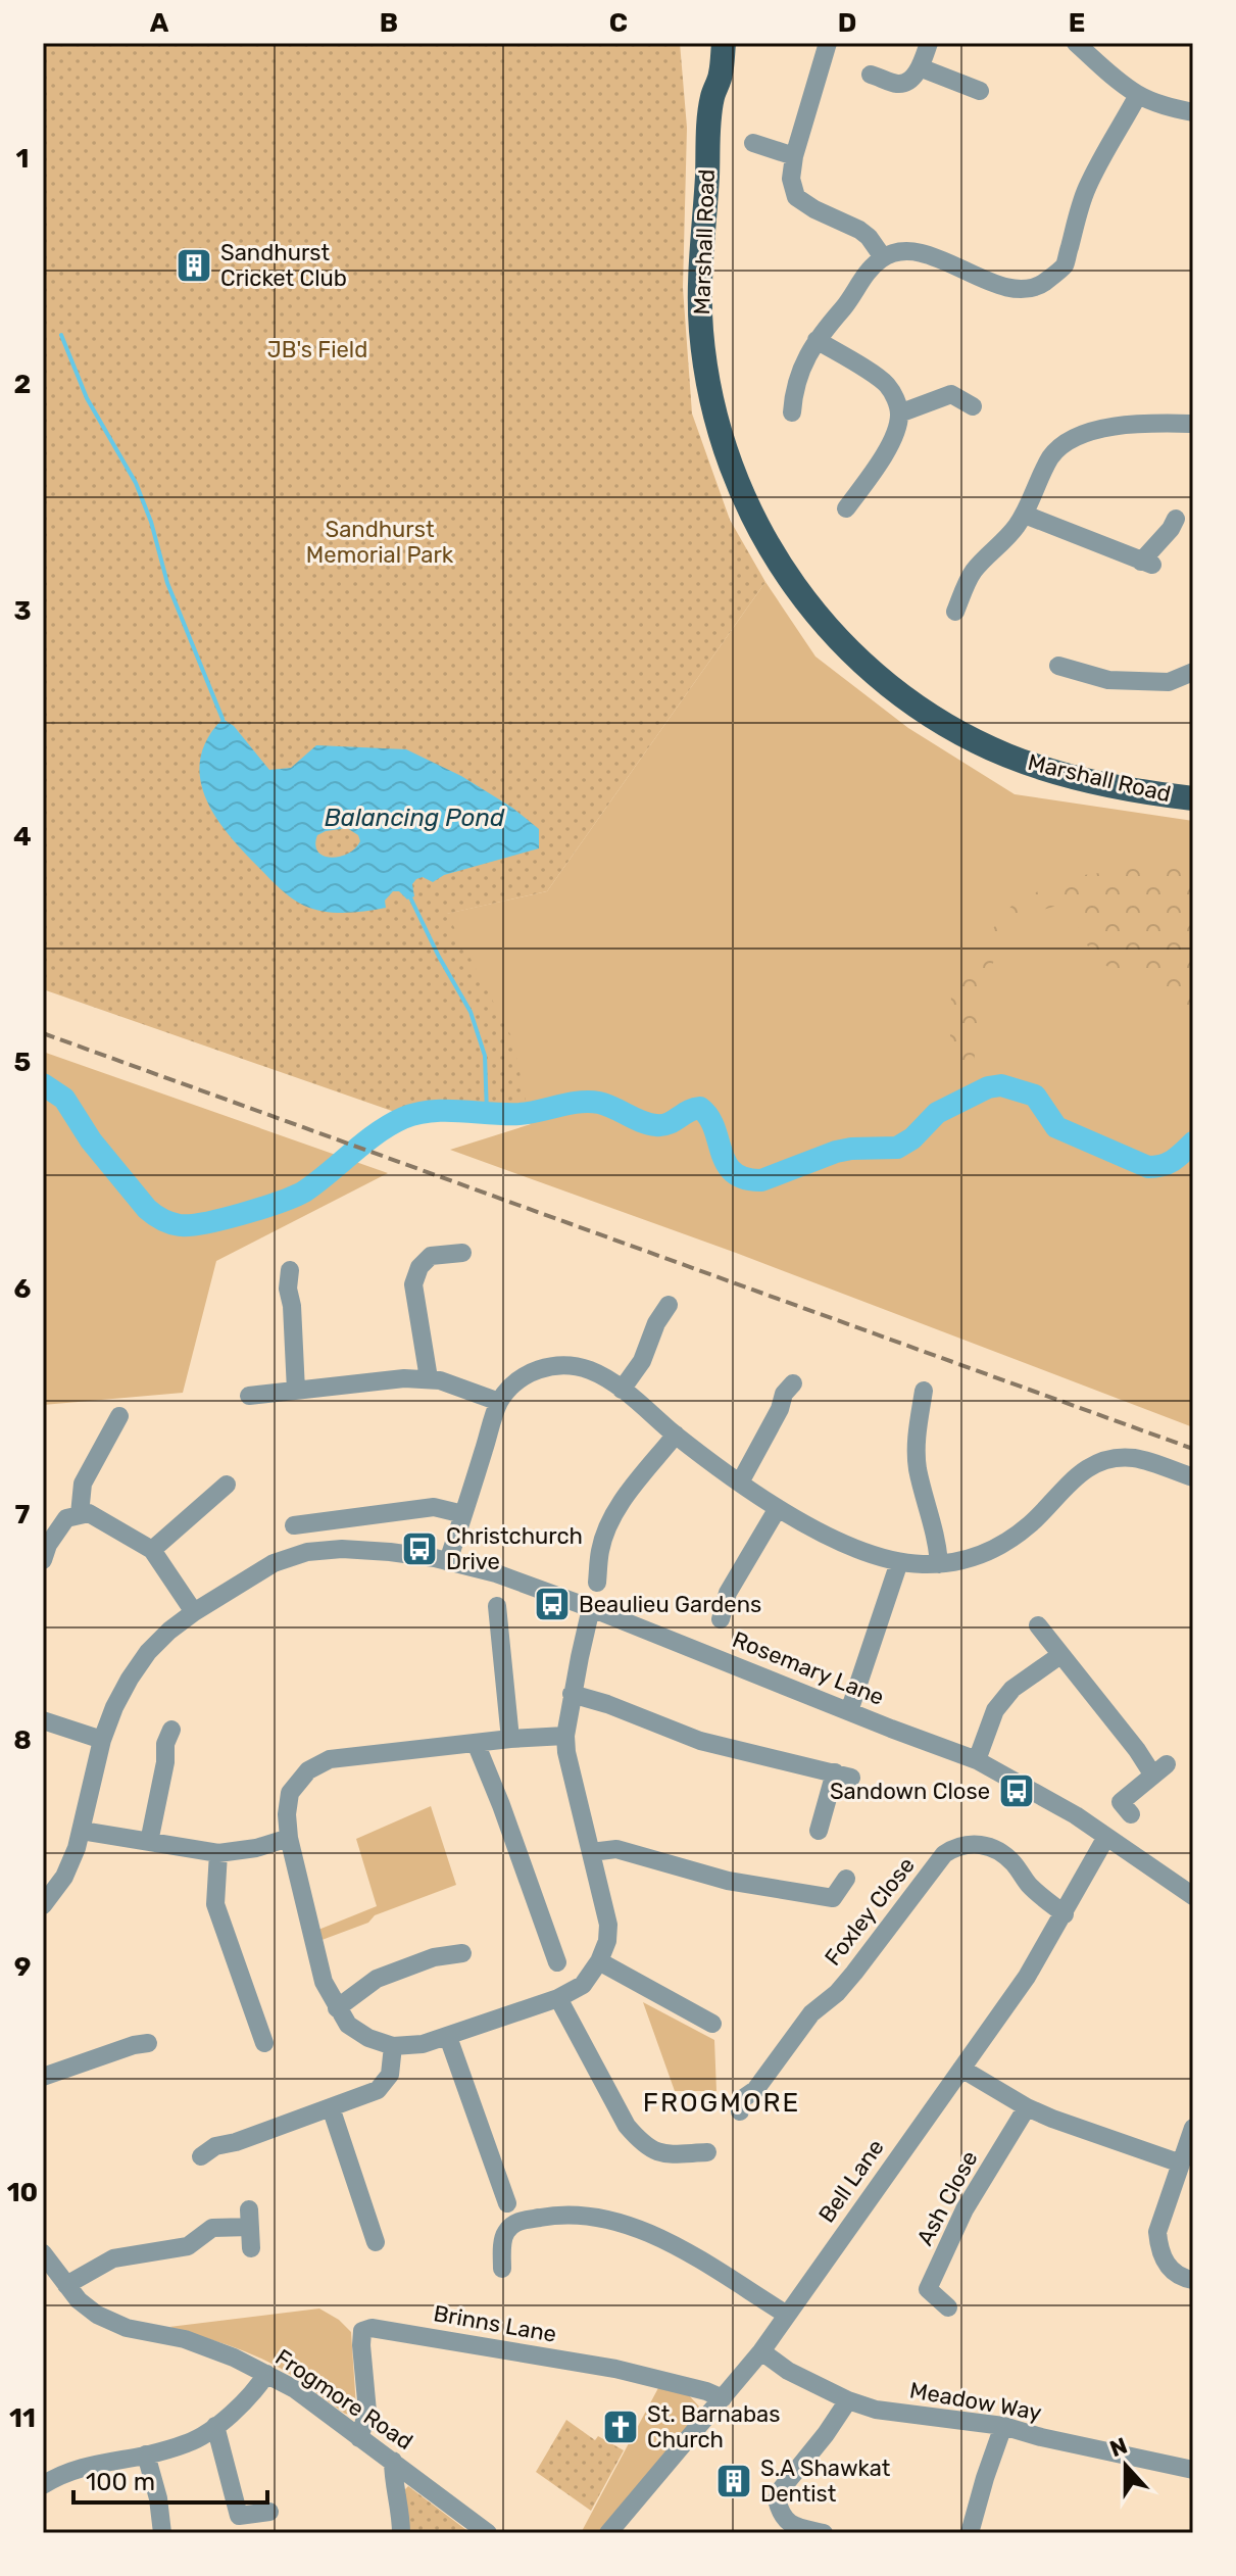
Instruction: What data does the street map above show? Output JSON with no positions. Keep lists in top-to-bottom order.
{
  "streets": {
    "main road": ["Marshall Road"],
    "street": [
      "Rosemary Lane",
      "Foxley Close",
      "Bell Lane",
      "Ash Close",
      "Brinns Lane",
      "Frogmore Road",
      "Meadow Way"
    ]
  },
  "crossings": [
    ["Rosemary Lane", "Bell Lane"],
    ["Foxley Close", "Bell Lane"],
    ["Bell Lane", "Brinns Lane"],
    ["Bell Lane", "Meadow Way"],
    ["Brinns Lane", "Frogmore Road"]
  ],
  "districts": ["FROGMORE"],
  "water": ["Balancing Pond"],
  "parks": ["JB's Field", "Sandhurst Memorial Park"],
  "places": {
    "building": ["Sandhurst Cricket Club", "S.A Shawkat Dentist"],
    "bus stop": ["Christchurch Drive", "Beaulieu Gardens", "Sandown Close"],
    "church": ["St. Barnabas Church"]
  },
  "scale_bar": "100 m",
  "north": "top",
  "grid": {
    "columns": [
      "A",
      "B",
      "C",
      "D",
      "E"
    ],
    "rows": [
      "1",
      "2",
      "3",
      "4",
      "5",
      "6",
      "7",
      "8",
      "9",
      "10",
      "11"
    ]
  }
}
